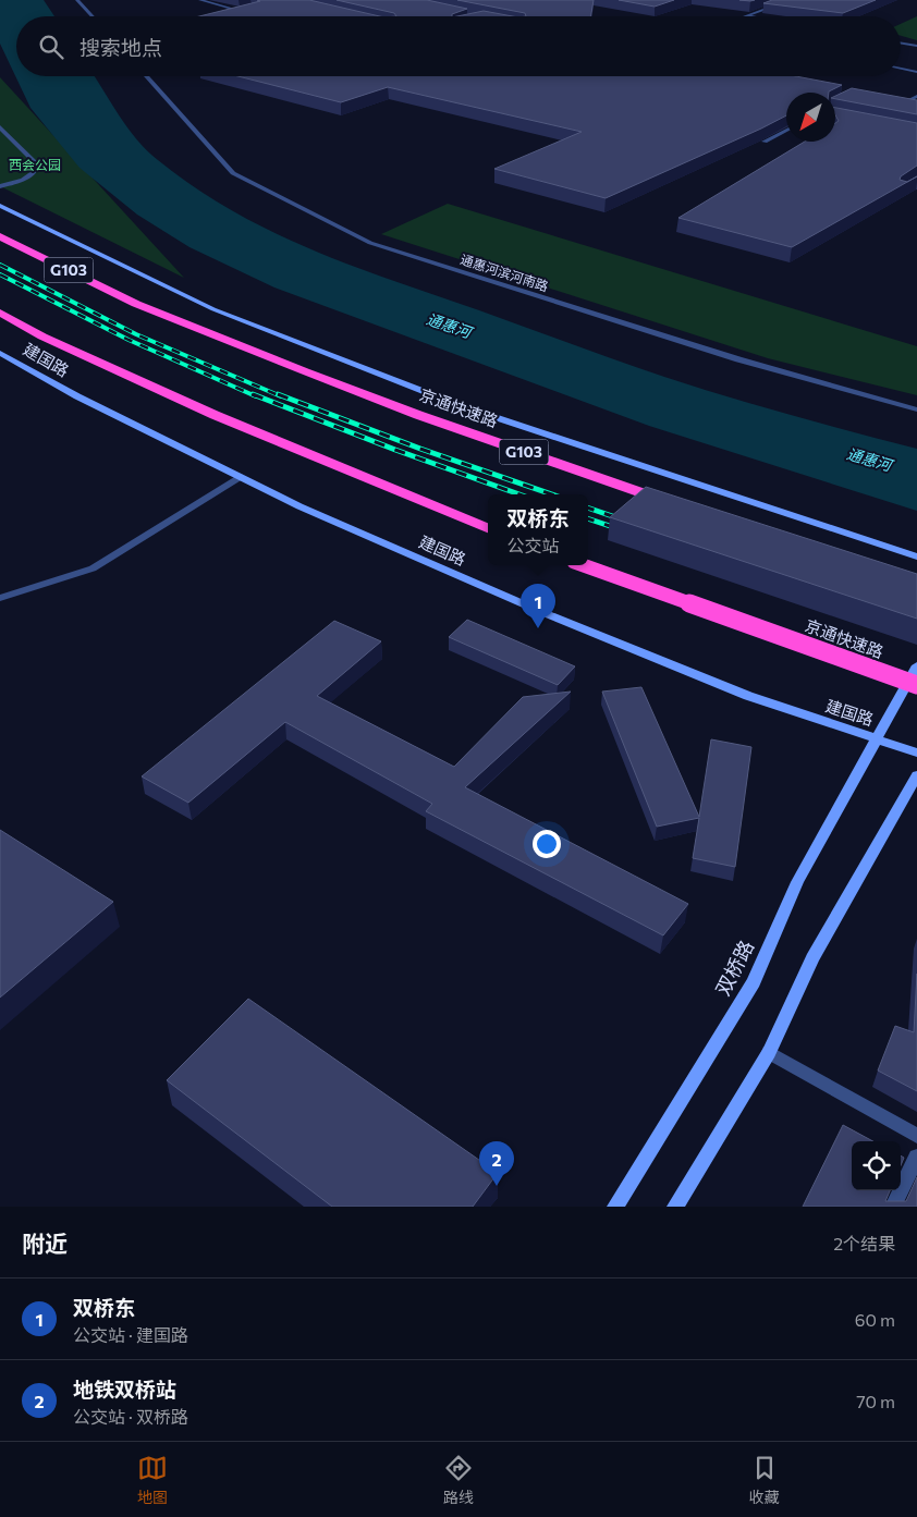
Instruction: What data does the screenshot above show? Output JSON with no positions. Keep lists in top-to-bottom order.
{
  "streets": {
    "highway": ["G103", "京通快速路"],
    "main road": ["建国路", "双桥路"],
    "street": ["通惠河滨河南路"]
  },
  "crossings": [
    ["建国路", "双桥路"]
  ],
  "water": ["通惠河"],
  "parks": ["西会公园"],
  "north": "bottom left",
  "page": {
    "search": "搜索地点",
    "popup": ["双桥东", "公交站"],
    "pins": ["1", "2"],
    "heading": ["附近", "2个结果"],
    "list": [
      {
        "mark": "1",
        "name": "双桥东",
        "note": "公交站 · 建国路",
        "value": "60 m"
      },
      {
        "mark": "2",
        "name": "地铁双桥站",
        "note": "公交站 · 双桥路",
        "value": "70 m"
      }
    ],
    "nav": ["地图", "路线", "收藏"]
  }
}
